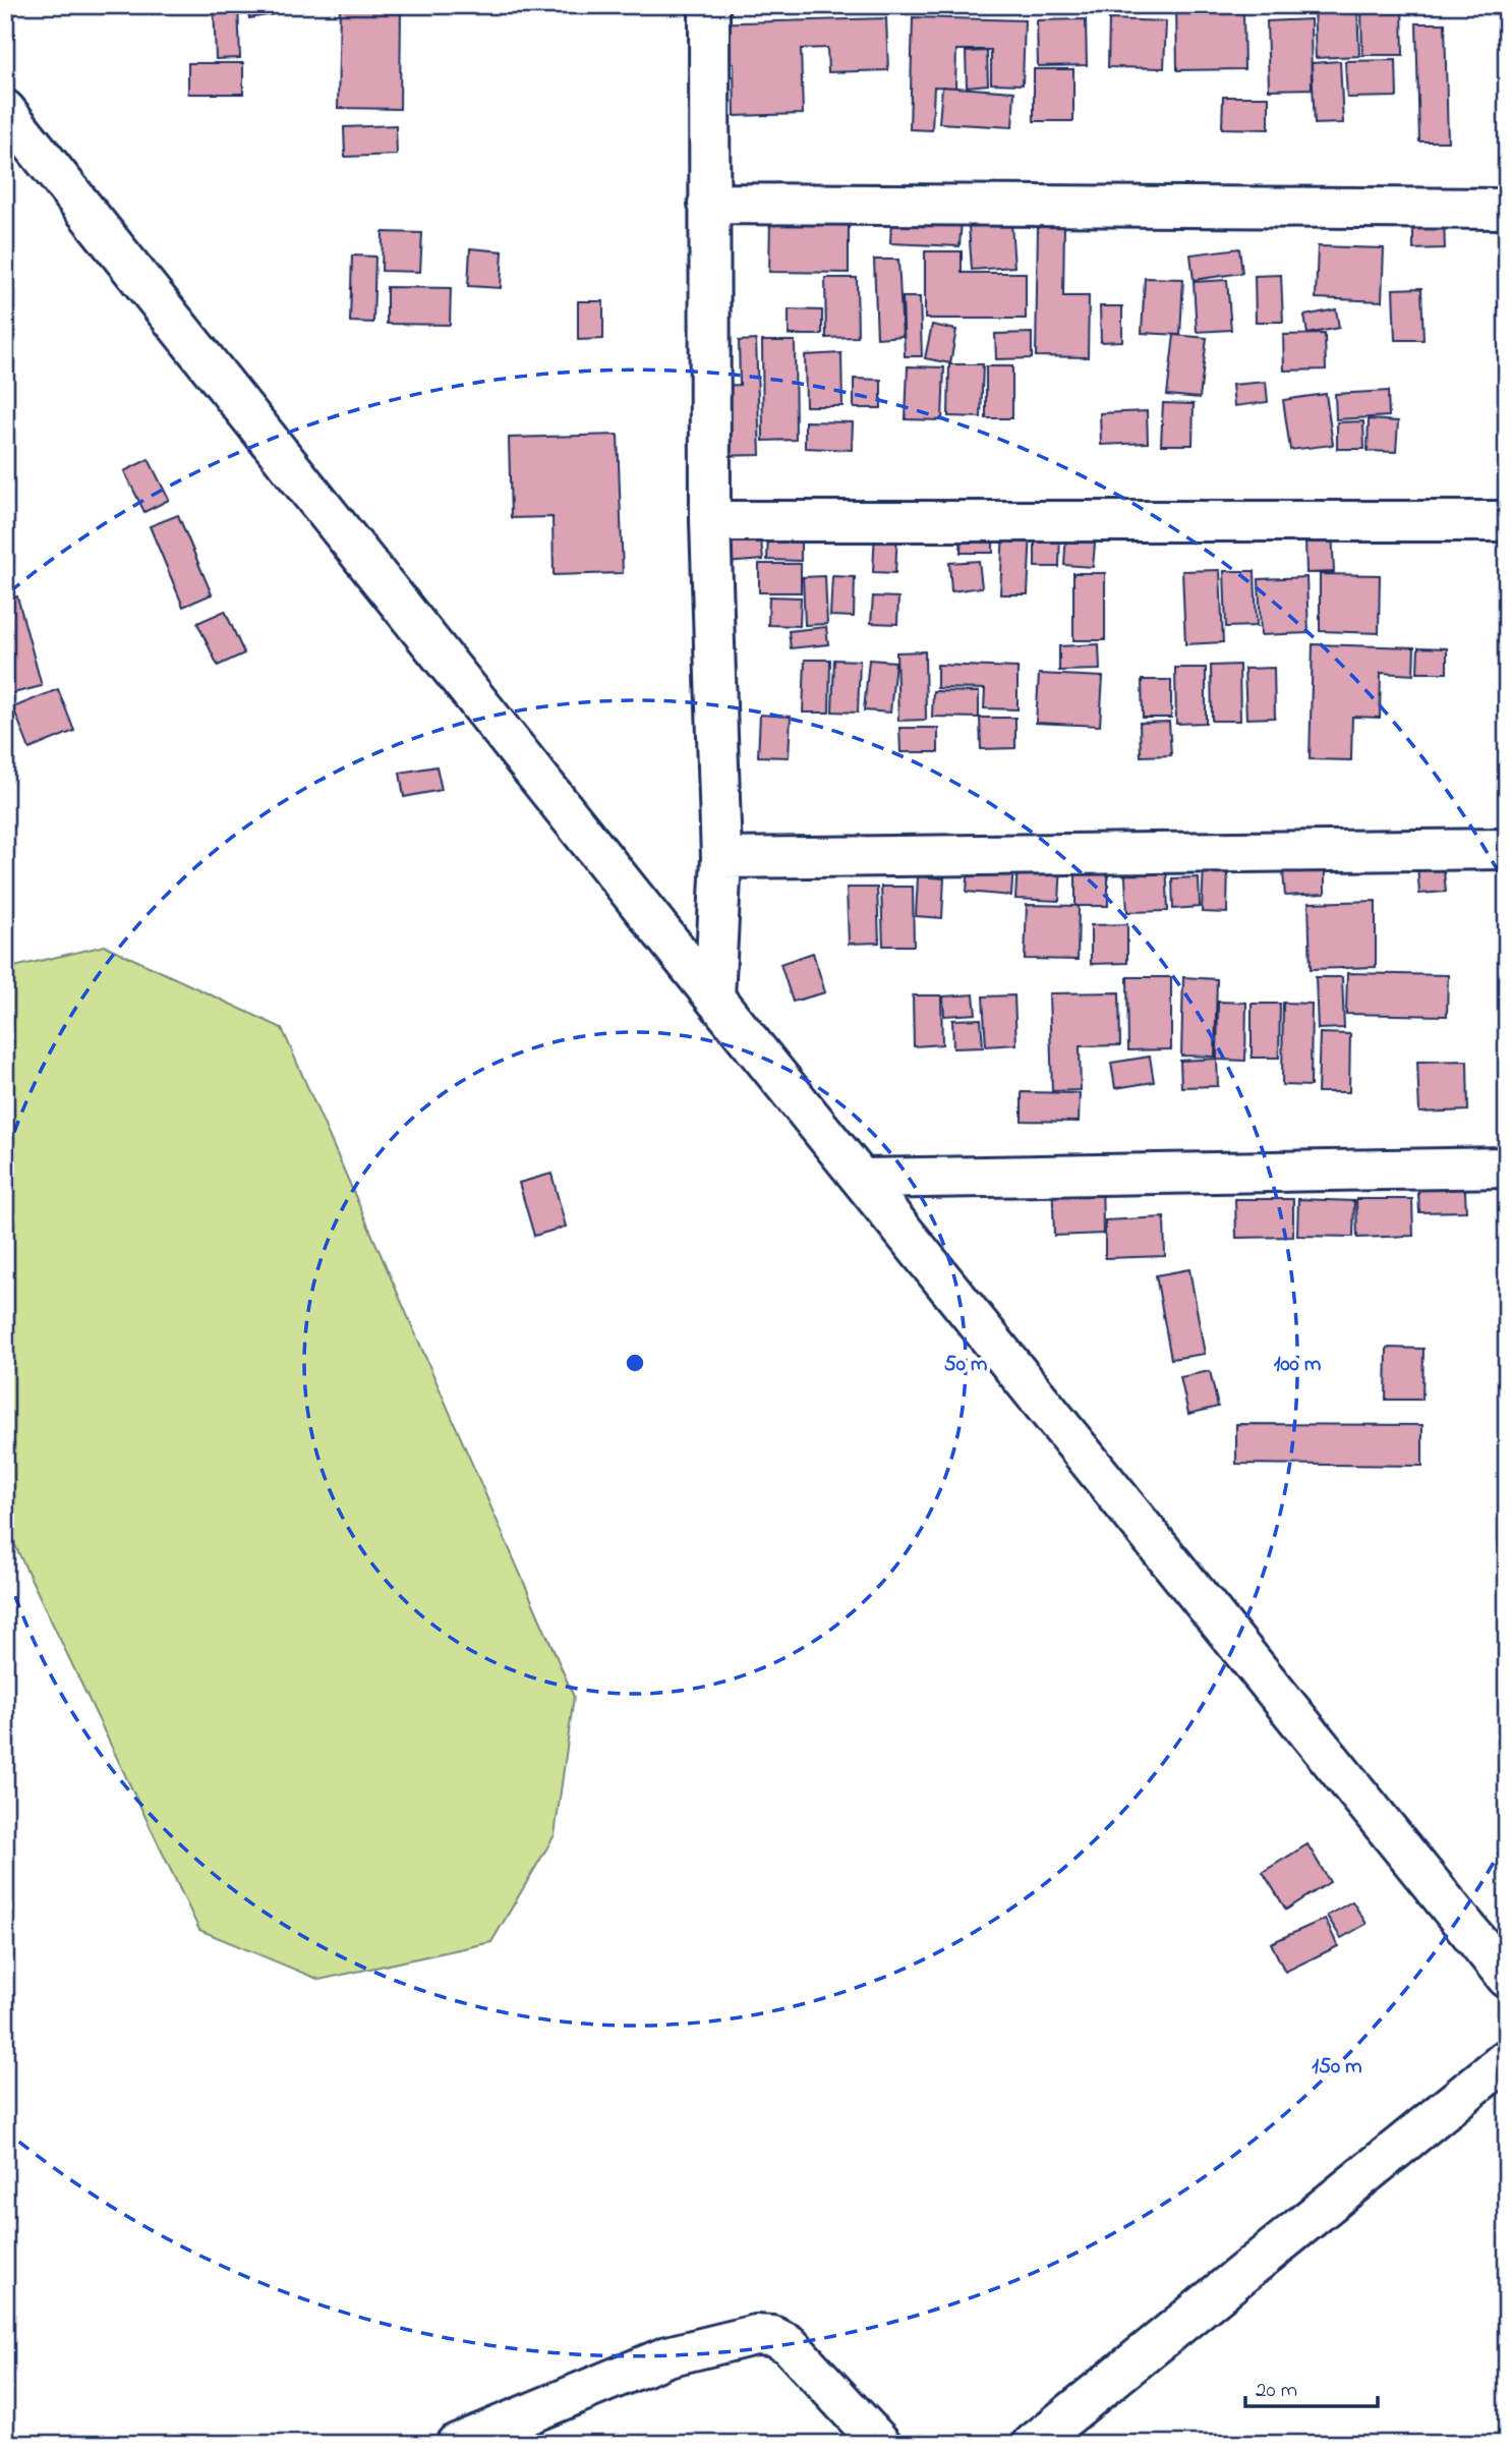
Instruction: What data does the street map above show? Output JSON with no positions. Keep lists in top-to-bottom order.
{
  "scale_bar": "20 m",
  "rings": ["50 m", "100 m", "150 m"]
}
